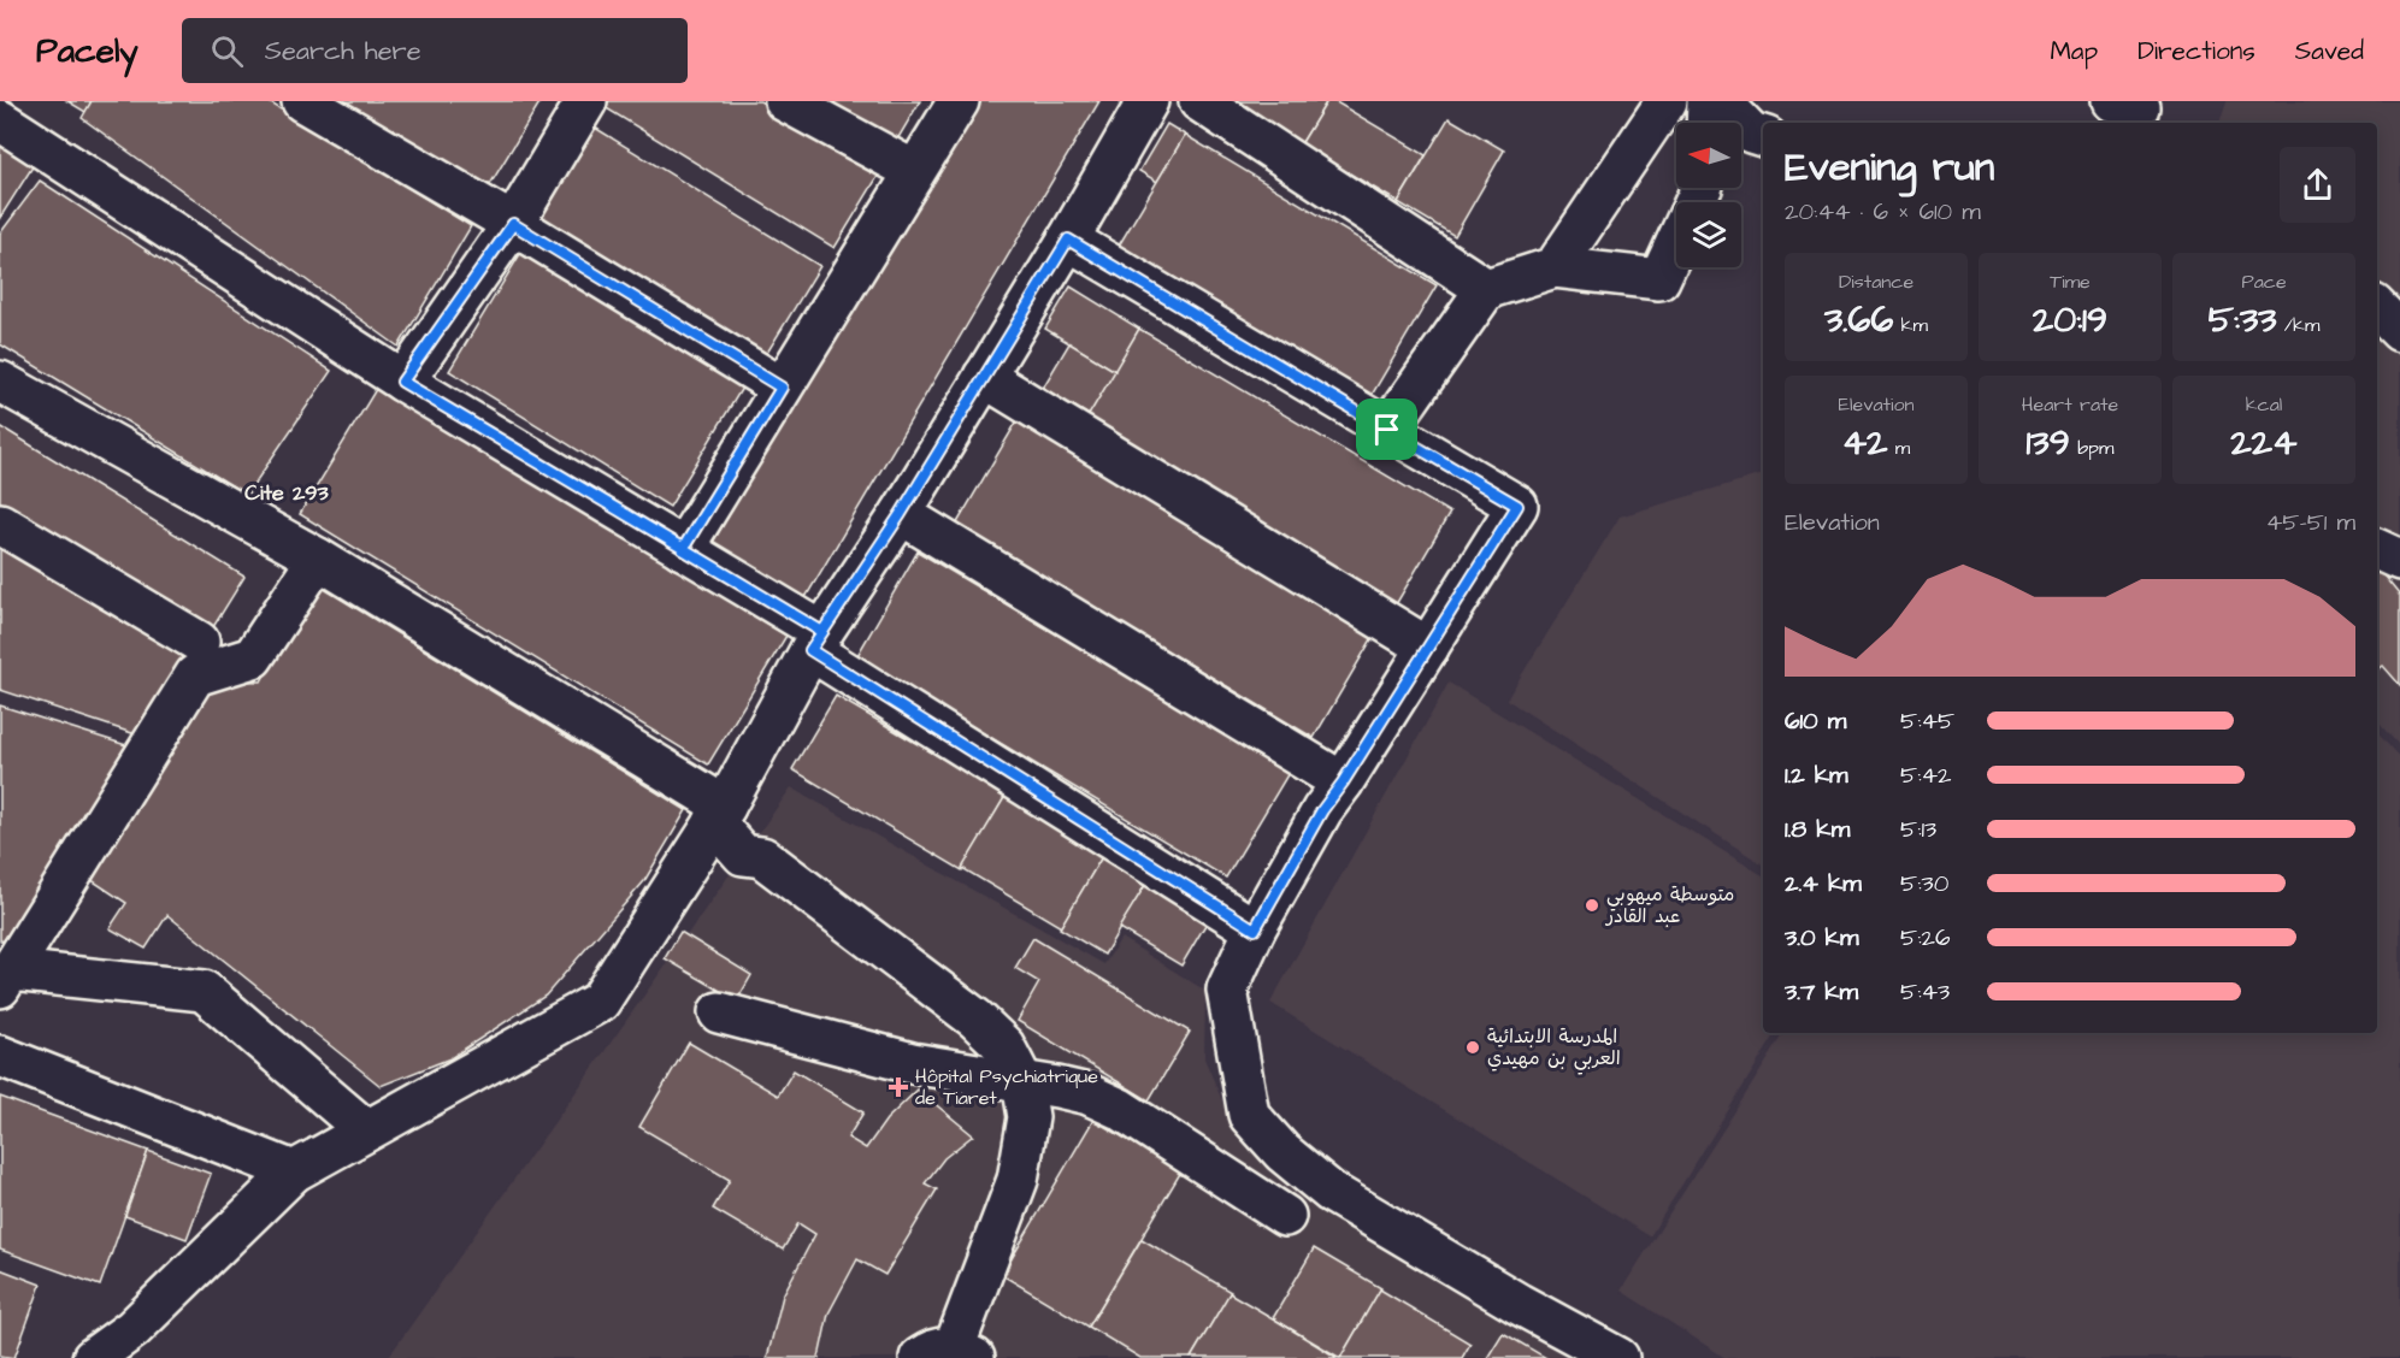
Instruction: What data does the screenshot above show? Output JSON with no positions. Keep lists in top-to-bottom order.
{
  "districts": ["Cite 293"],
  "places": {
    "other": ["متوسطة ميهوبي عبد القادر", "المدرسة الابتدائية العربي بن مهيدي"],
    "health": ["Hôpital Psychiatrique de Tiaret"]
  },
  "north": "left",
  "page": {
    "header": "Pacely",
    "search": "Search here",
    "nav": ["Map", "Directions", "Saved"],
    "heading": ["Evening run", "20:44 · 6 × 610 m"],
    "stats": [
      ["Distance", "3.66 km"],
      ["Time", "20:19"],
      ["Pace", "5:33 /km"],
      ["Elevation", "42 m"],
      ["Heart rate", "139 bpm"],
      ["kcal", "224"]
    ],
    "chart": ["Elevation", "45–51 m"],
    "list": [
      {
        "name": "610 m",
        "note": "5:45"
      },
      {
        "name": "1.2 km",
        "note": "5:42"
      },
      {
        "name": "1.8 km",
        "note": "5:13"
      },
      {
        "name": "2.4 km",
        "note": "5:30"
      },
      {
        "name": "3.0 km",
        "note": "5:26"
      },
      {
        "name": "3.7 km",
        "note": "5:43"
      }
    ]
  }
}
